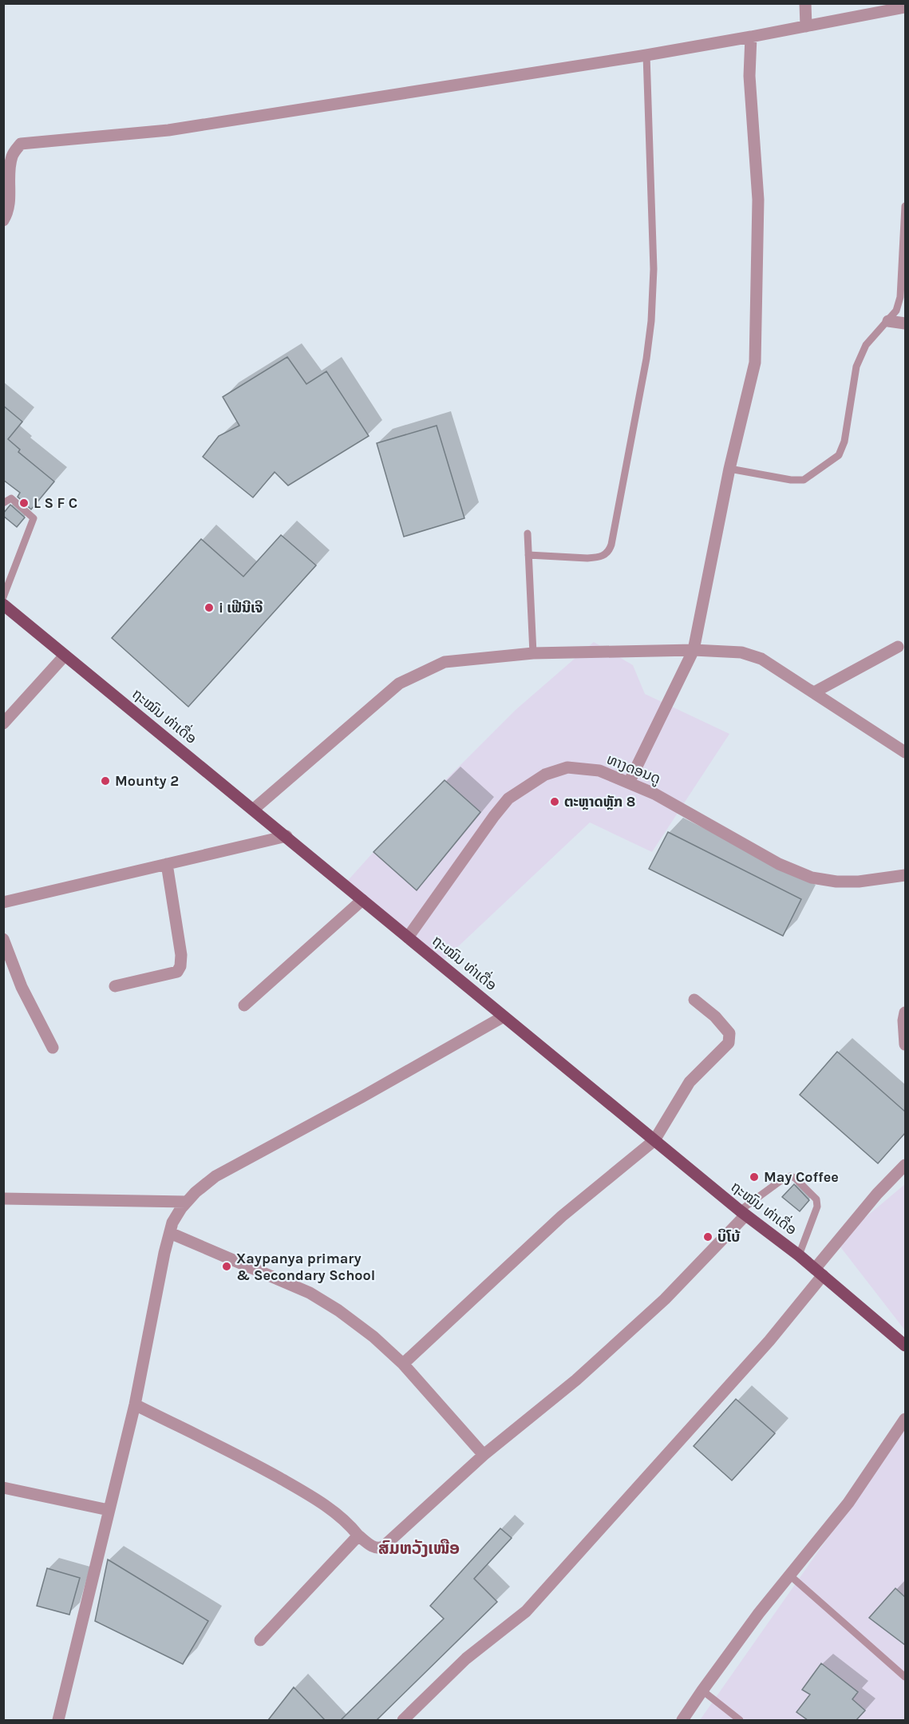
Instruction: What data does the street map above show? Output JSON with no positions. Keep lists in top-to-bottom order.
{
  "streets": {
    "main road": ["ຖະໝົນ ທ່າເດື່ອ"],
    "street": ["ທາງດອນດູ"]
  },
  "crossings": [
    ["ຖະໝົນ ທ່າເດື່ອ", "ທາງດອນດູ"]
  ],
  "districts": ["ສົມຫວັງເໜືອ"],
  "places": [
    "L S F C",
    "i ເຟີນີເຈີ",
    "Mounty 2",
    "ຕະຫຼາດຫຼັກ 8",
    "May Coffee",
    "ບິໂບ້",
    "Xaypanya primary & Secondary School"
  ]
}
